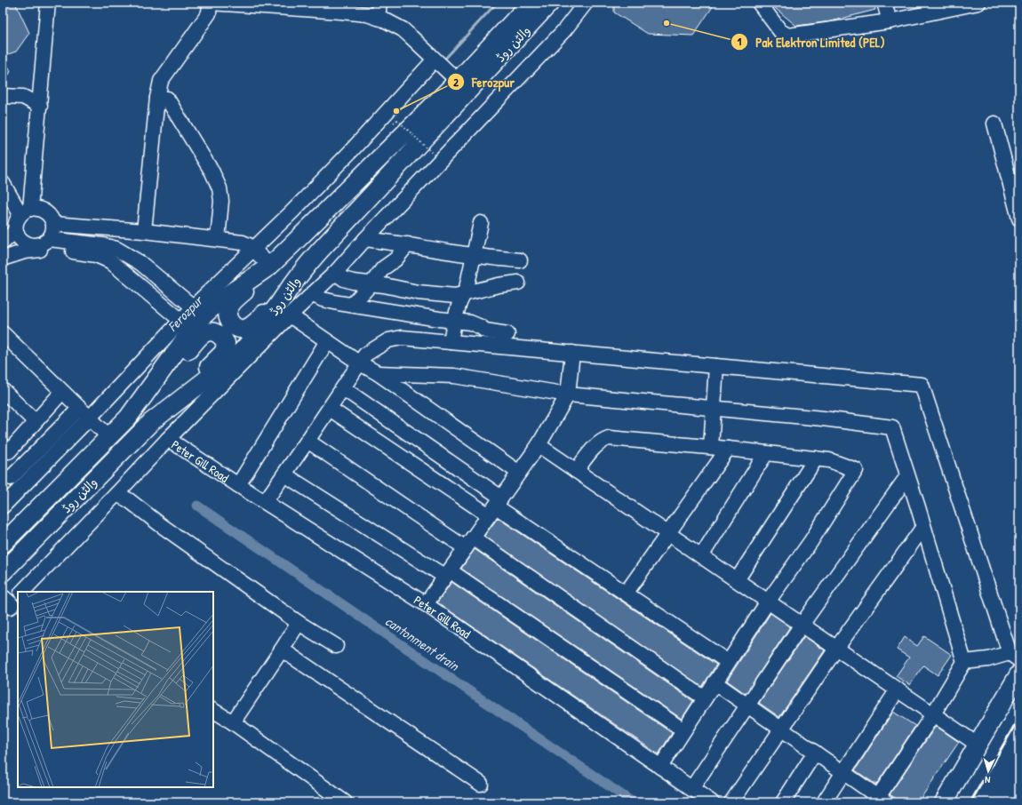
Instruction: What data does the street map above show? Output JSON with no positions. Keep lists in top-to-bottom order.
{
  "streets": {
    "main road": ["والٹن روڈ"],
    "street": ["Peter Gill Road"]
  },
  "water": ["Ferozpur", "cantonment drain"],
  "places": ["Pak Elektron Limited (PEL)", "Ferozpur"],
  "north": "bottom"
}
